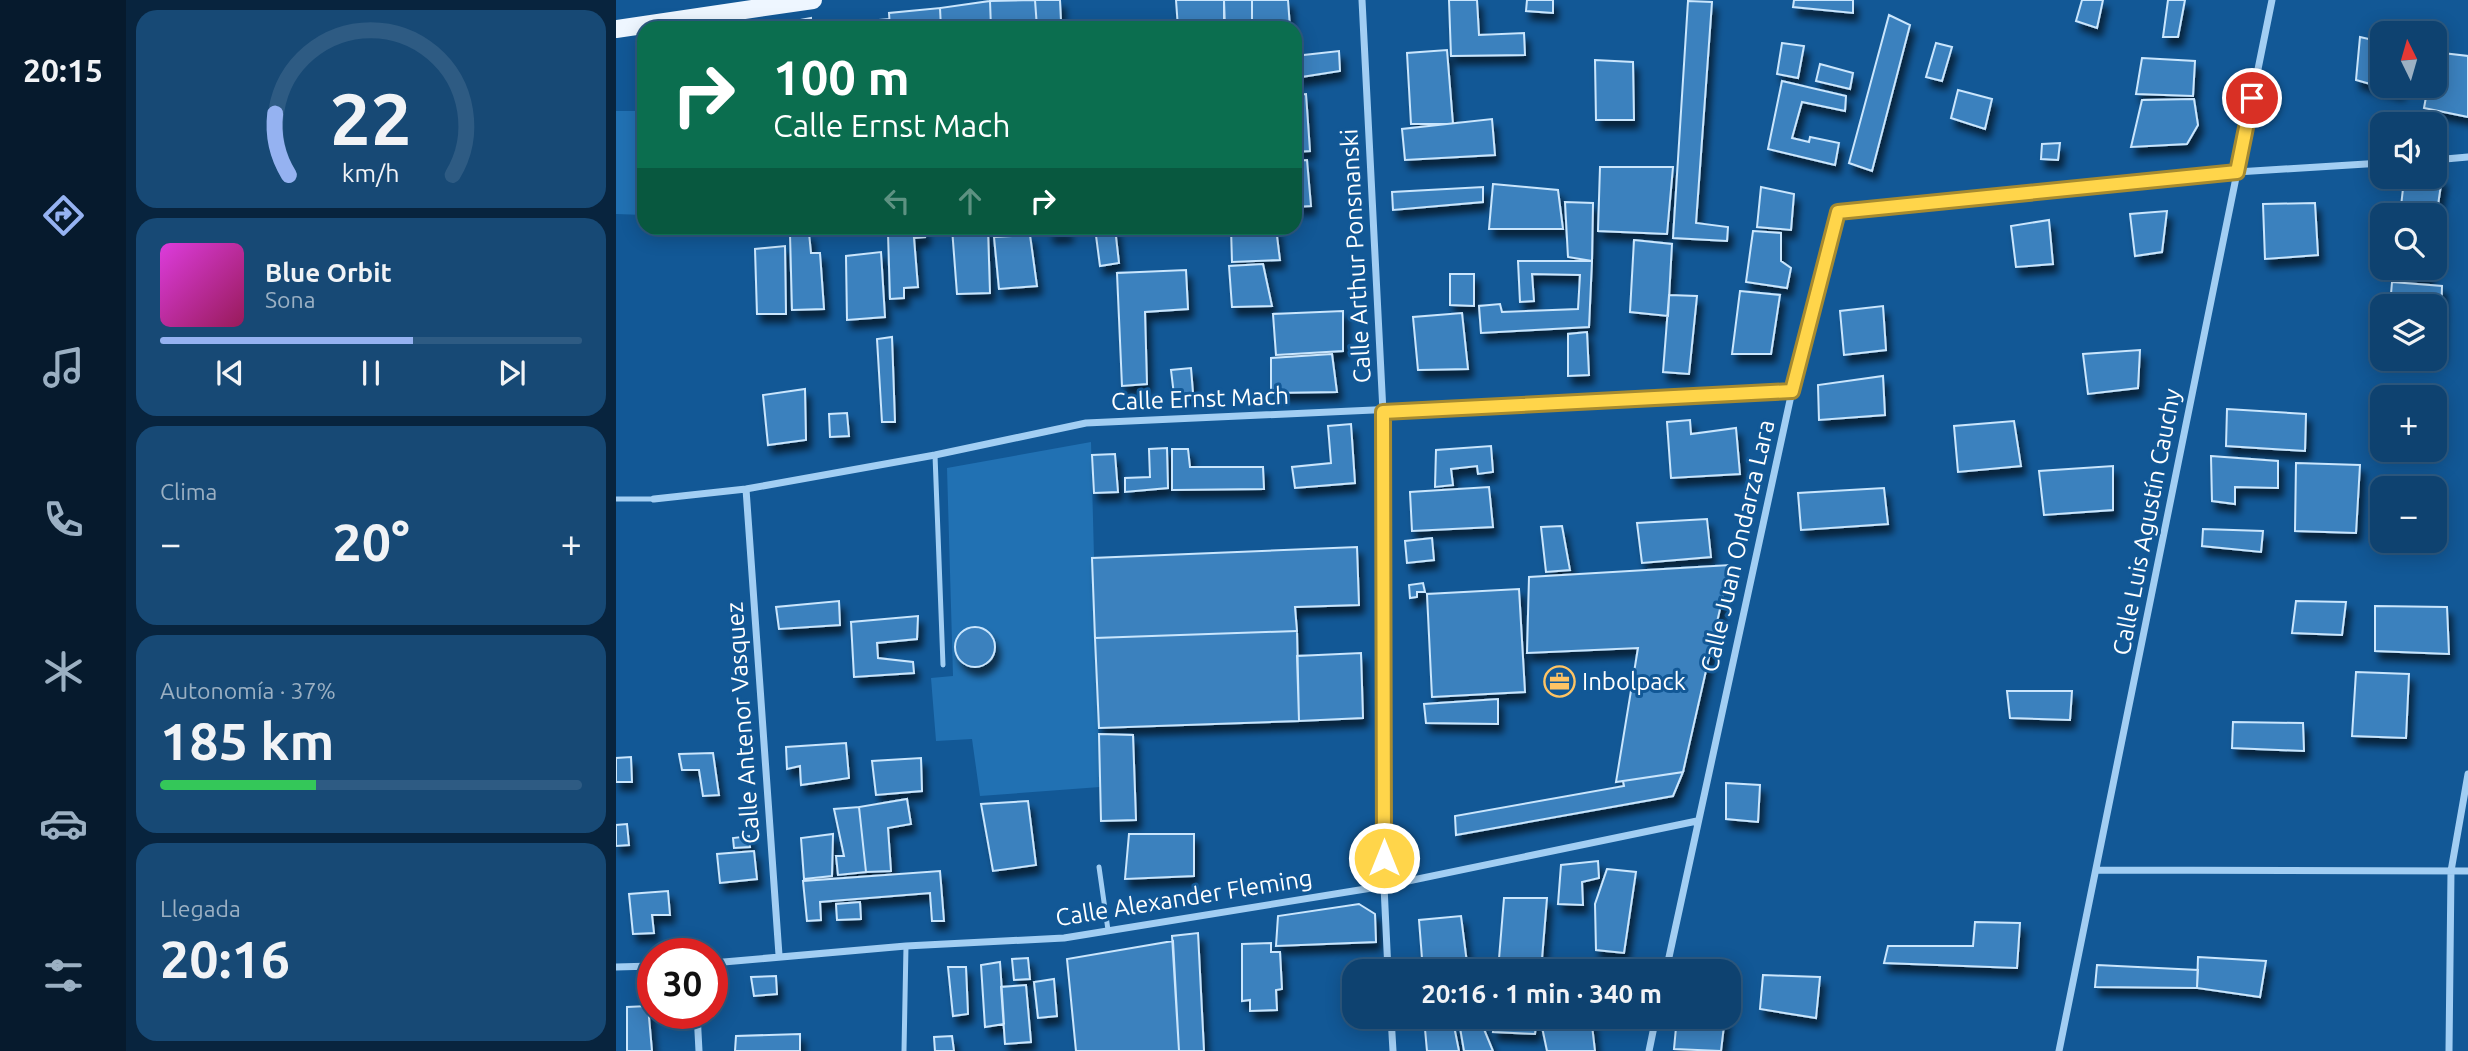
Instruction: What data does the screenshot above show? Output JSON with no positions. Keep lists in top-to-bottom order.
{
  "streets": {
    "street": [
      "Calle Arthur Ponsnanski",
      "Calle Ernst Mach",
      "Calle Luis Agustín Cauchy",
      "Calle Juan Ondarza Lara",
      "Calle Antenor Vasquez",
      "Calle Alexander Fleming"
    ]
  },
  "crossings": [
    ["Calle Arthur Ponsnanski", "Calle Ernst Mach"],
    ["Calle Arthur Ponsnanski", "Calle Alexander Fleming"],
    ["Calle Ernst Mach", "Calle Juan Ondarza Lara"],
    ["Calle Ernst Mach", "Calle Antenor Vasquez"],
    ["Calle Luis Agustín Cauchy", "Calle Juan Ondarza Lara"],
    ["Calle Juan Ondarza Lara", "Calle Alexander Fleming"],
    ["Calle Antenor Vasquez", "Calle Alexander Fleming"]
  ],
  "places": {
    "office": ["Inbolpack"]
  },
  "north": "top",
  "page": {
    "tabs": "20:15",
    "map_buttons": ["+", "−"],
    "turn": ["100 m", "Calle Ernst Mach"],
    "song": ["Blue Orbit", "Sona"],
    "tile": [
      "Clima",
      ["Autonomía · 37%", "185 km"],
      ["Llegada", "20:16"]
    ],
    "heat": ["−", "20°", "+"],
    "limit": "30",
    "trip": "20:16 · 1 min · 340 m",
    "gauge": ["22", "km/h"]
  }
}
